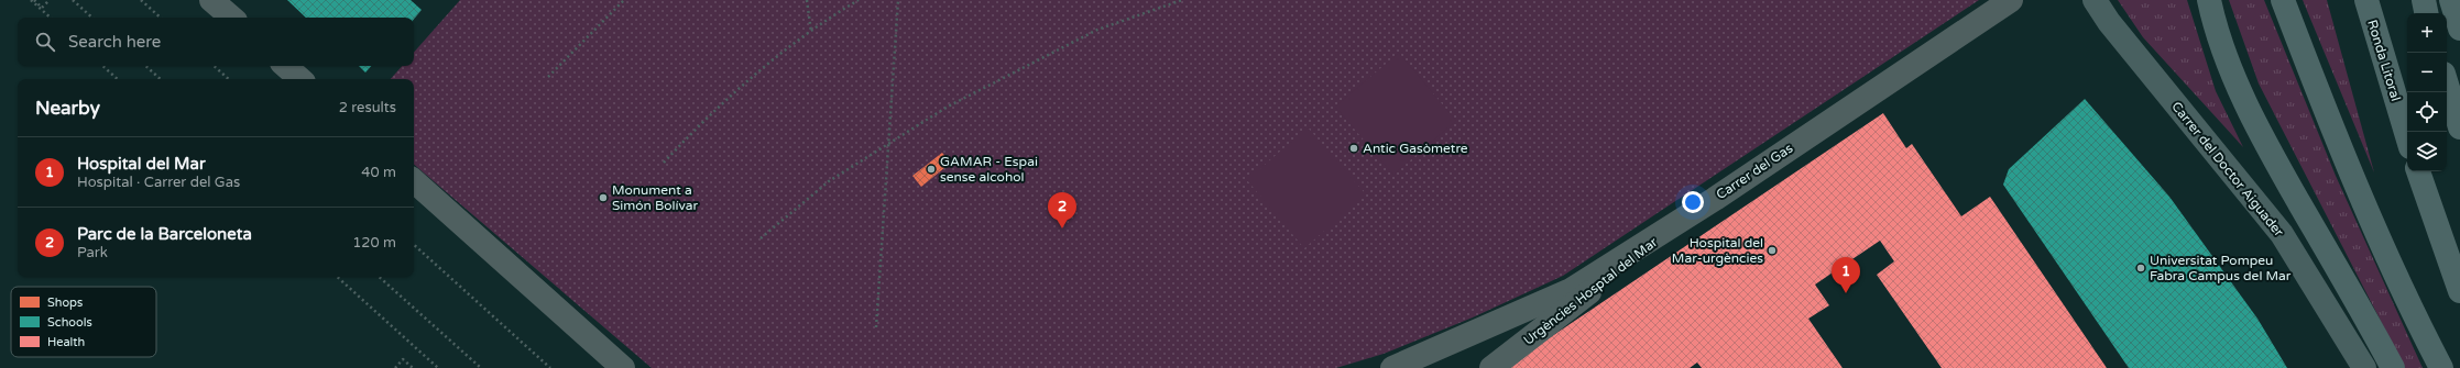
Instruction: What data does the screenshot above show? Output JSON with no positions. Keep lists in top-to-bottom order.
{
  "streets": {
    "highway": ["Ronda Litoral"],
    "main road": ["Carrer del Doctor Aiguader"],
    "street": ["Carrer del Gas", "Urgències Hosptal del Mar"]
  },
  "crossings": [
    ["Carrer del Gas", "Urgències Hosptal del Mar"]
  ],
  "places": [
    "Antic Gasòmetre",
    "GAMAR - Espai sense alcohol",
    "Monument a Simón Bolívar",
    "Hospital del Mar-urgències",
    "Universitat Pompeu Fabra Campus del Mar"
  ],
  "legend": ["Shops", "Schools", "Health"],
  "page": {
    "map_buttons": ["+", "−"],
    "search": "Search here",
    "heading": ["Nearby", "2 results"],
    "list": [
      {
        "mark": "1",
        "name": "Hospital del Mar",
        "note": "Hospital · Carrer del Gas",
        "value": "40 m"
      },
      {
        "mark": "2",
        "name": "Parc de la Barceloneta",
        "note": "Park",
        "value": "120 m"
      }
    ],
    "pins": ["2", "1"]
  }
}
